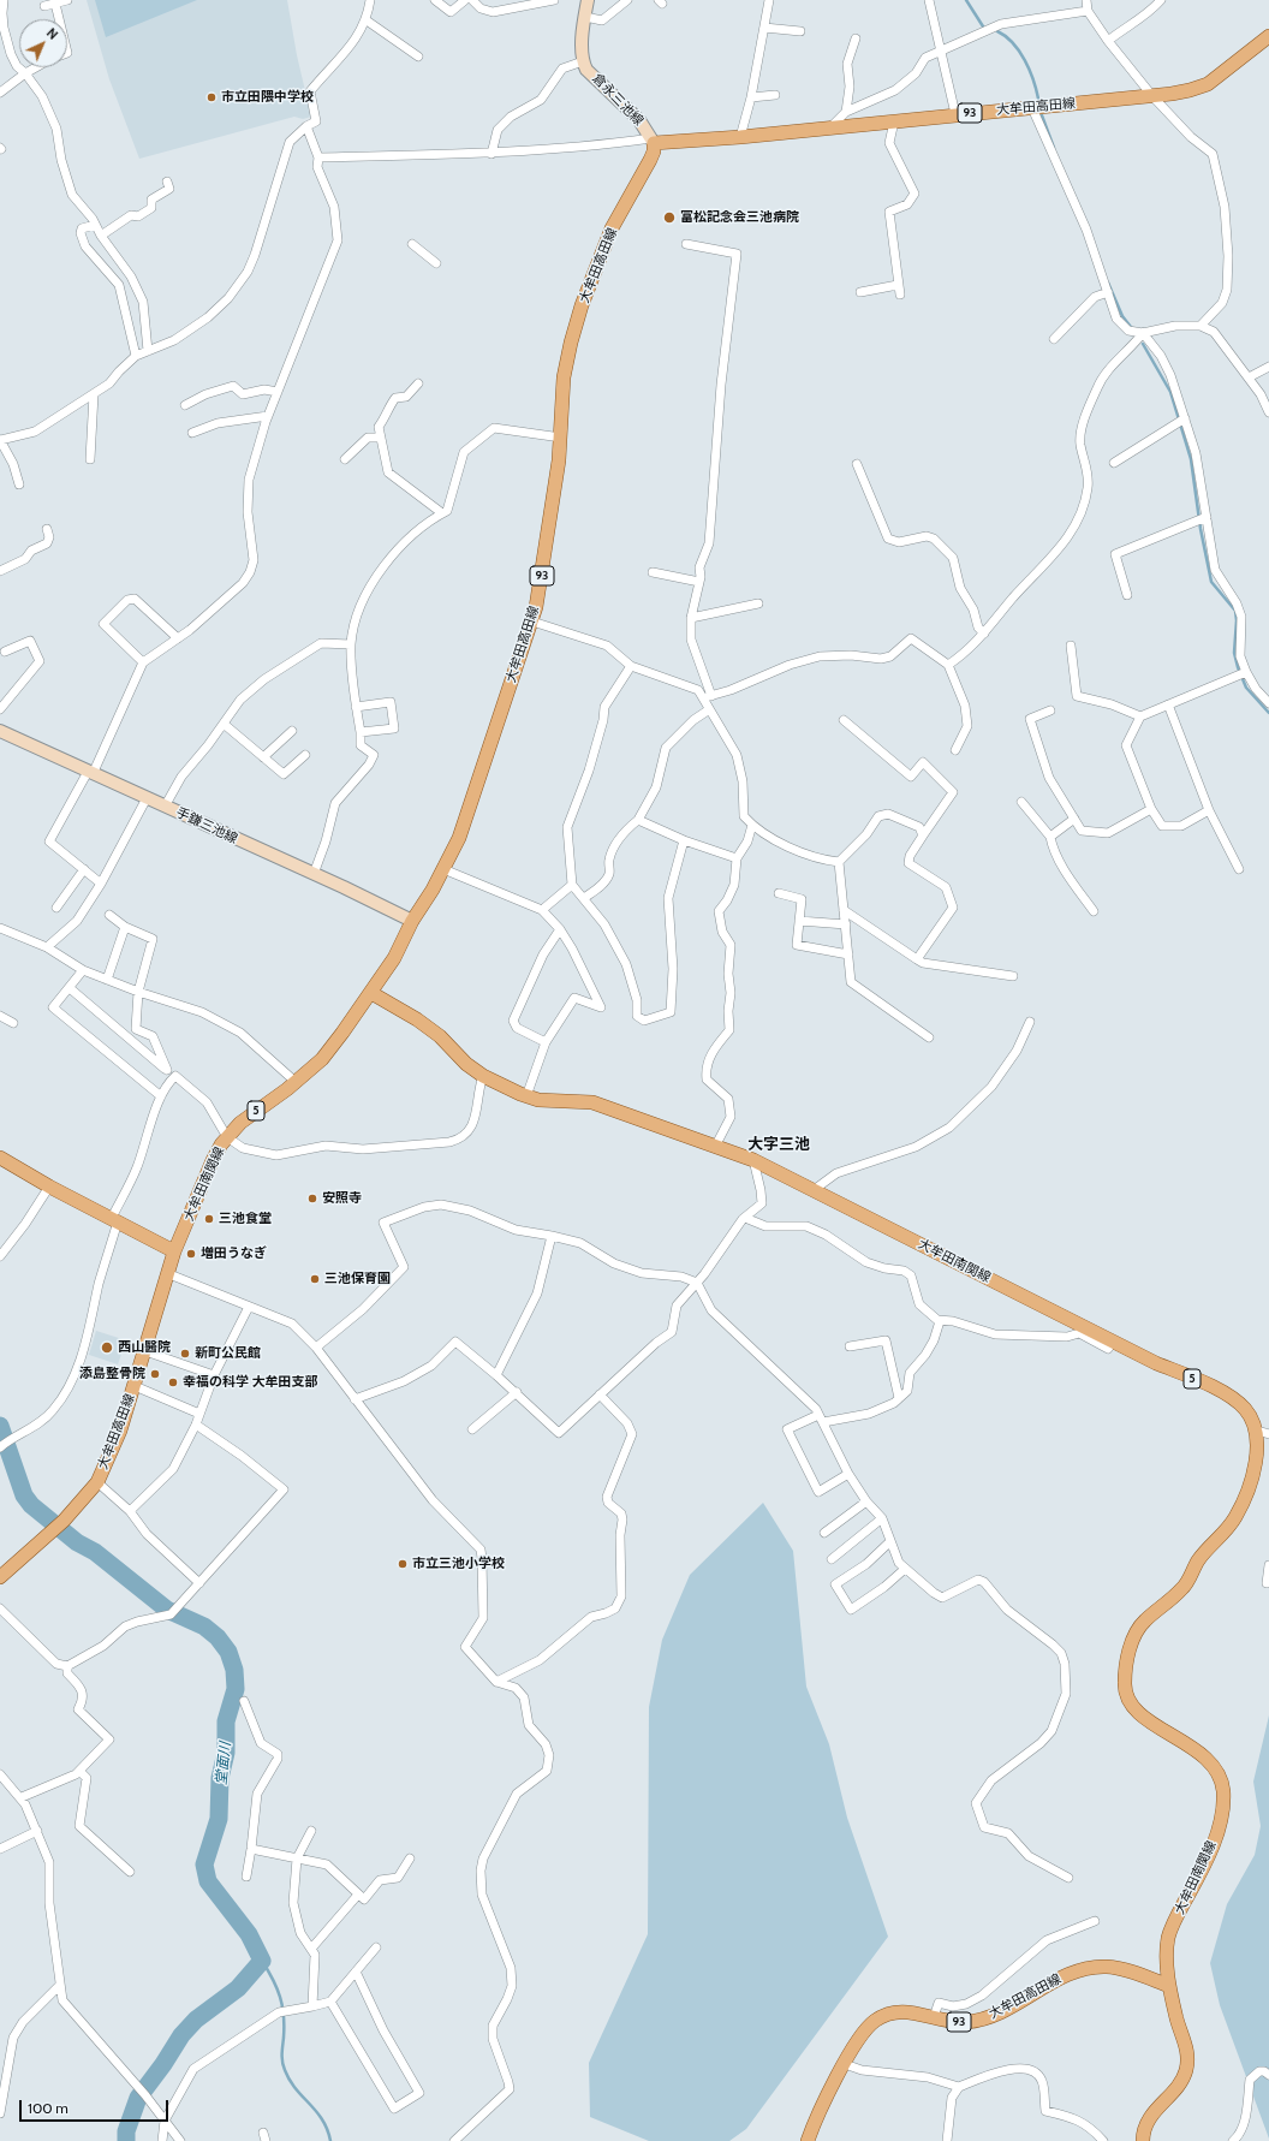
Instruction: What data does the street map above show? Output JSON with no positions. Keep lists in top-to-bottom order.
{
  "streets": {
    "main road": [
      "倉永三池線",
      "大牟田高田線",
      "93",
      "手鎌三池線",
      "5",
      "大牟田南関線"
    ]
  },
  "crossings": [
    ["倉永三池線", "大牟田高田線"],
    ["大牟田高田線", "手鎌三池線"],
    ["大牟田高田線", "大牟田南関線"]
  ],
  "districts": ["大字三池"],
  "water": ["堂面川"],
  "places": [
    "市立田隈中学校",
    "冨松記念会三池病院",
    "安照寺",
    "三池食堂",
    "増田うなぎ",
    "三池保育園",
    "西山醫院",
    "新町公民館",
    "添島整骨院",
    "幸福の科学 大牟田支部",
    "市立三池小学校"
  ],
  "scale_bar": "100 m",
  "north": "top right"
}
